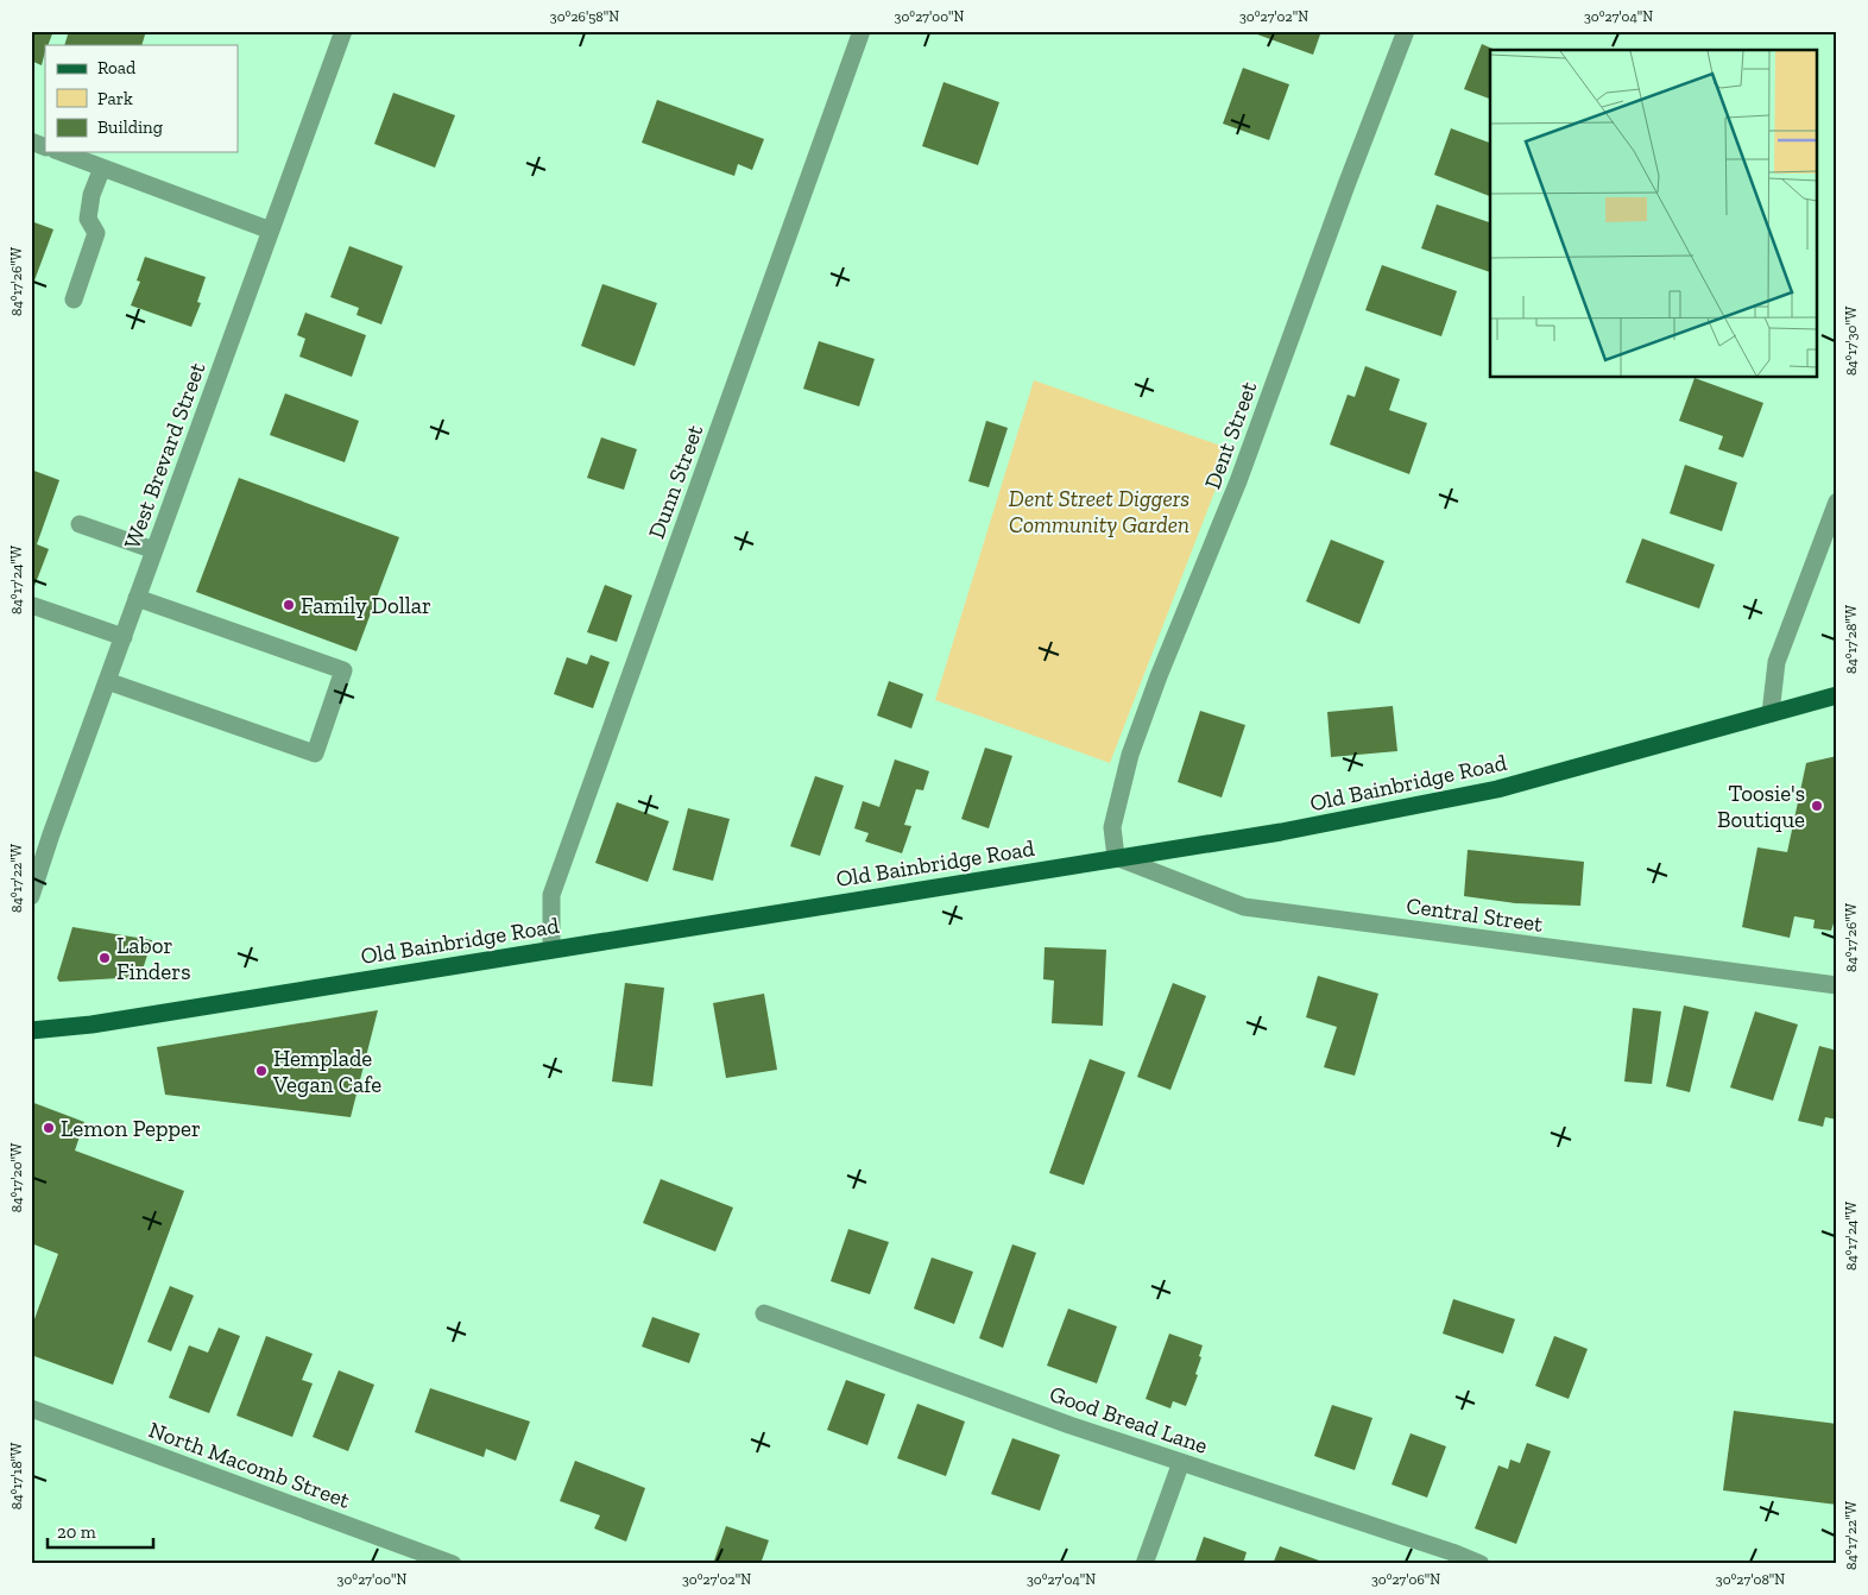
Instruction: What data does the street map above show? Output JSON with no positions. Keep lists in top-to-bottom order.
{
  "streets": {
    "main road": ["Old Bainbridge Road"],
    "street": [
      "Dent Street",
      "West Brevard Street",
      "Dunn Street",
      "Central Street",
      "Good Bread Lane",
      "North Macomb Street"
    ]
  },
  "crossings": [
    ["Dent Street", "Old Bainbridge Road"],
    ["Dent Street", "Central Street"],
    ["Dunn Street", "Old Bainbridge Road"],
    ["Old Bainbridge Road", "Central Street"]
  ],
  "parks": ["Dent Street Diggers Community Garden"],
  "places": [
    "Family Dollar",
    "Toosie's Boutique",
    "Labor Finders",
    "Hemplade Vegan Cafe",
    "Lemon Pepper"
  ],
  "legend": ["Road", "Park", "Building"],
  "scale_bar": "20 m",
  "coordinates": [
    "30°26'58\"N",
    "30°27'00\"N",
    "30°27'02\"N",
    "30°27'04\"N",
    "84°17'26\"W",
    "84°17'30\"W",
    "84°17'24\"W",
    "84°17'28\"W",
    "84°17'22\"W",
    "84°17'20\"W",
    "84°17'18\"W",
    "30°27'06\"N",
    "30°27'08\"N"
  ]
}
